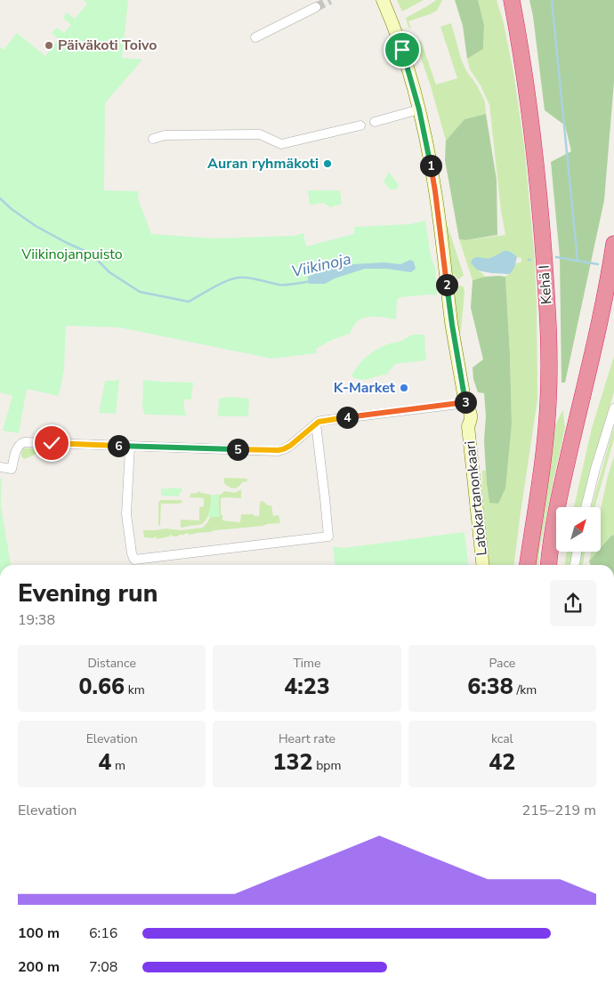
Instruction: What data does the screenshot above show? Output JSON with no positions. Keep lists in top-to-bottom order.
{
  "streets": {
    "highway": ["Kehä I"],
    "street": ["Latokartanonkaari"]
  },
  "water": ["Viikinoja"],
  "parks": ["Viikinojanpuisto"],
  "places": ["Päiväkoti Toivo", "Auran ryhmäkoti", "K-Market"],
  "north": "top right",
  "page": {
    "pins": [
      "1",
      "2",
      "3",
      "4",
      "6",
      "5"
    ],
    "heading": ["Evening run", "19:38"],
    "stats": [
      ["Distance", "0.66 km"],
      ["Time", "4:23"],
      ["Pace", "6:38 /km"],
      ["Elevation", "4 m"],
      ["Heart rate", "132 bpm"],
      ["kcal", "42"]
    ],
    "chart": ["Elevation", "215–219 m"],
    "list": [
      {
        "name": "100 m",
        "note": "6:16"
      },
      {
        "name": "200 m",
        "note": "7:08"
      }
    ]
  }
}
